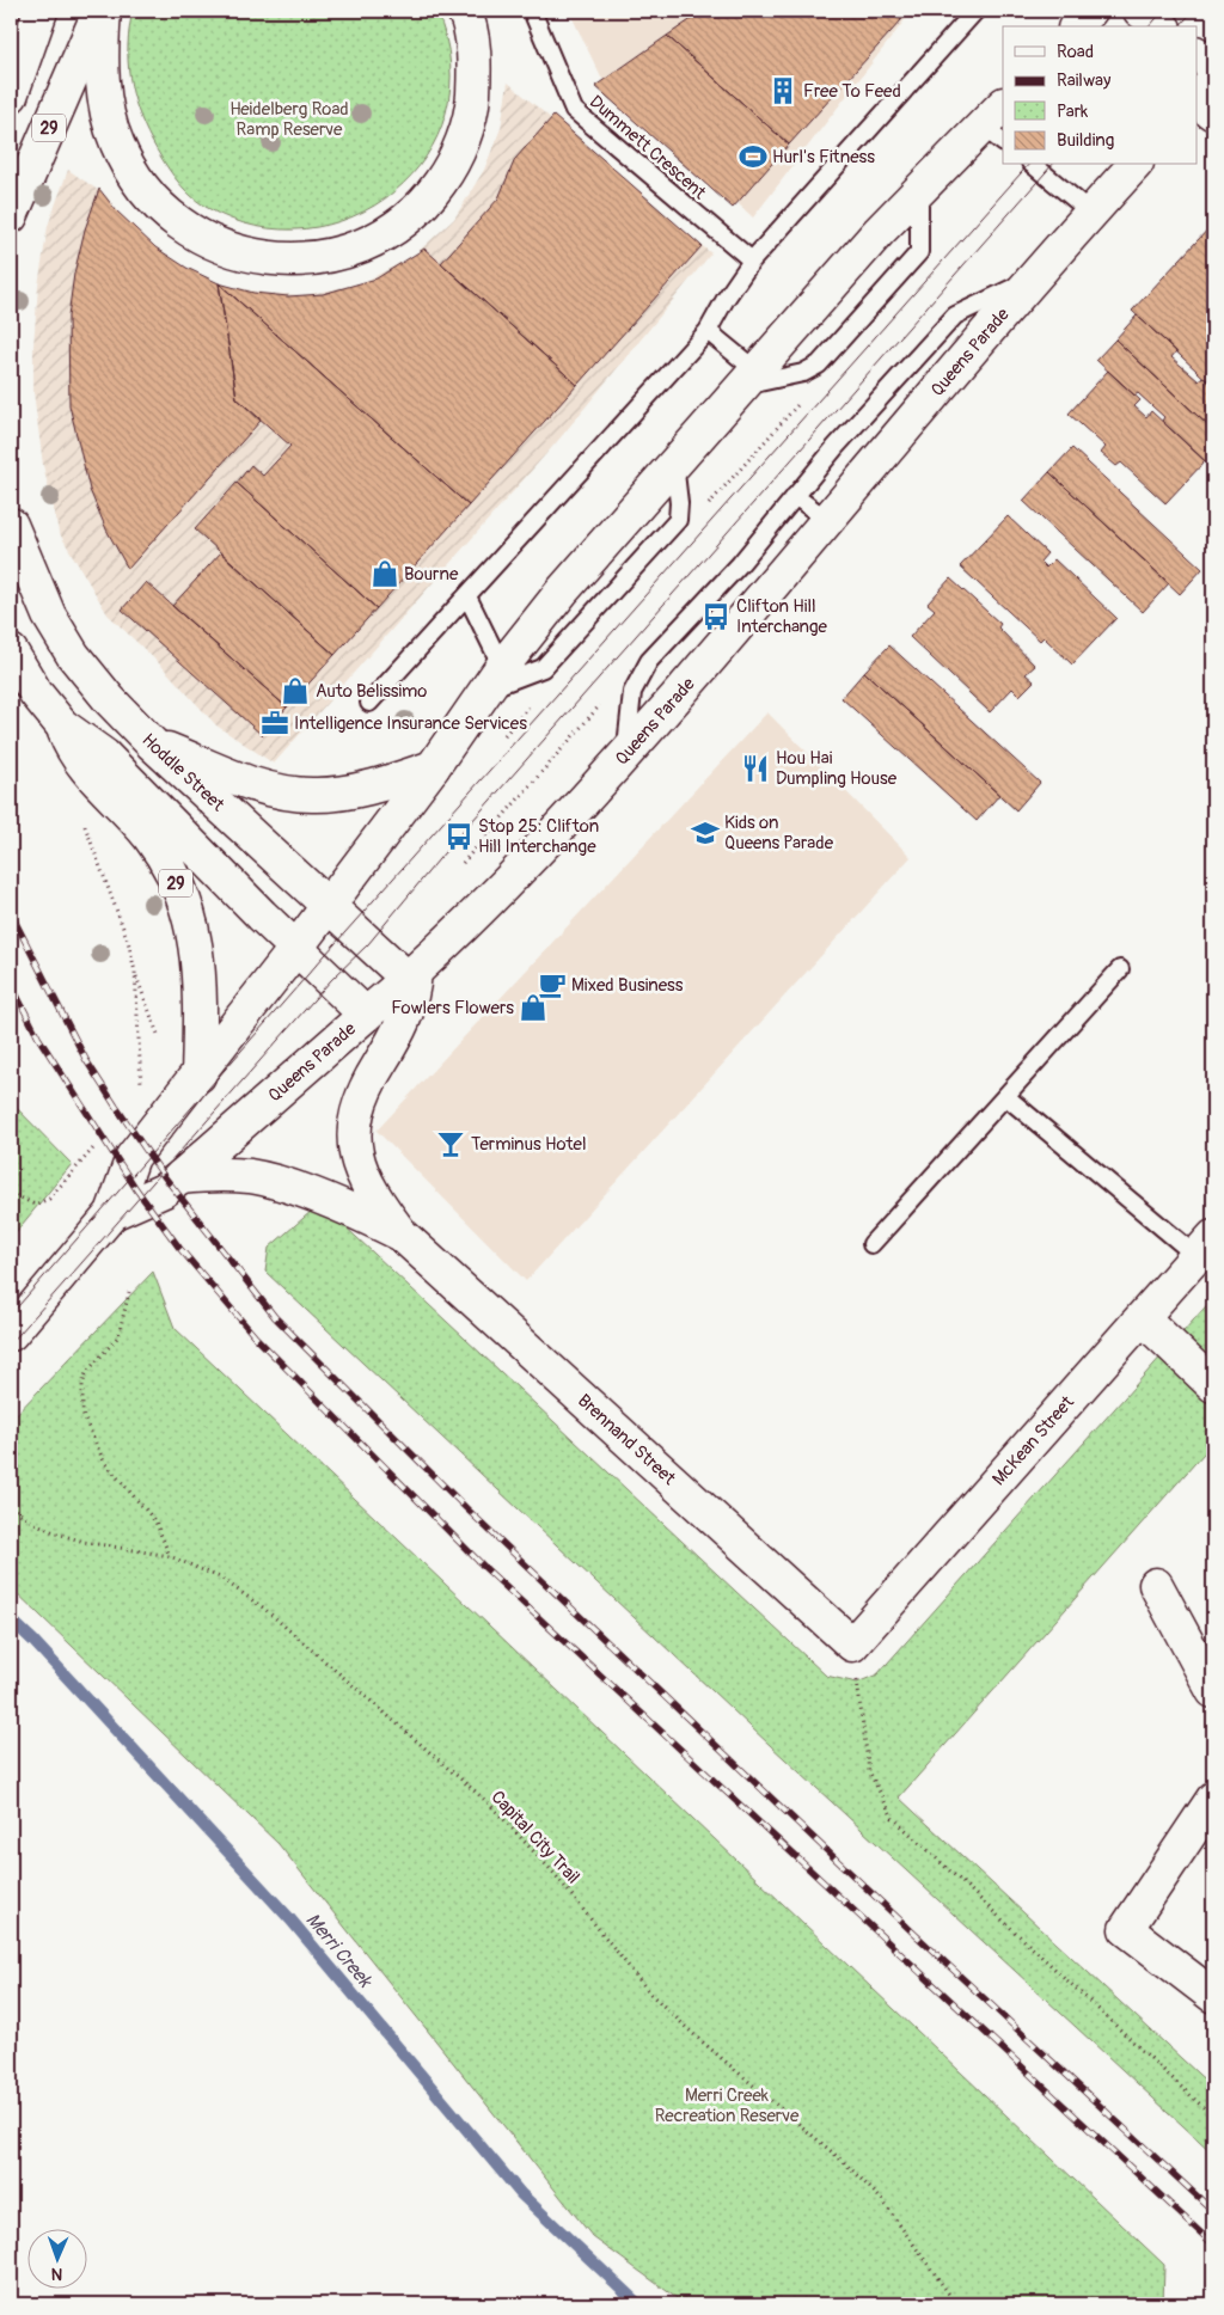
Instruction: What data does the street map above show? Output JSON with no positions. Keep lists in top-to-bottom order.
{
  "streets": {
    "main road": [
      "29",
      "Queens Parade",
      "Hoddle Street",
      "Brennand Street",
      "McKean Street"
    ],
    "lane": ["Dummett Crescent"],
    "path": ["Capital City Trail"]
  },
  "crossings": [
    ["29", "Queens Parade"],
    ["Queens Parade", "Hoddle Street"],
    ["Queens Parade", "Brennand Street"],
    ["Hoddle Street", "Brennand Street"],
    ["Brennand Street", "McKean Street"]
  ],
  "water": ["Merri Creek"],
  "parks": ["Heidelberg Road Ramp Reserve", "Merri Creek Recreation Reserve"],
  "places": {
    "building": ["Free To Feed"],
    "sports": ["Hurl's Fitness"],
    "shop": ["Bourne", "Auto Belissimo", "Fowlers Flowers"],
    "bus stop": ["Clifton Hill Interchange", "Stop 25: Clifton Hill Interchange"],
    "office": ["Intelligence Insurance Services"],
    "restaurant": ["Hou Hai Dumpling House"],
    "school or university": ["Kids on Queens Parade"],
    "cafe": ["Mixed Business"],
    "bar": ["Terminus Hotel"]
  },
  "legend": [
    "Road",
    "Railway",
    "Park",
    "Building"
  ],
  "north": "bottom"
}
